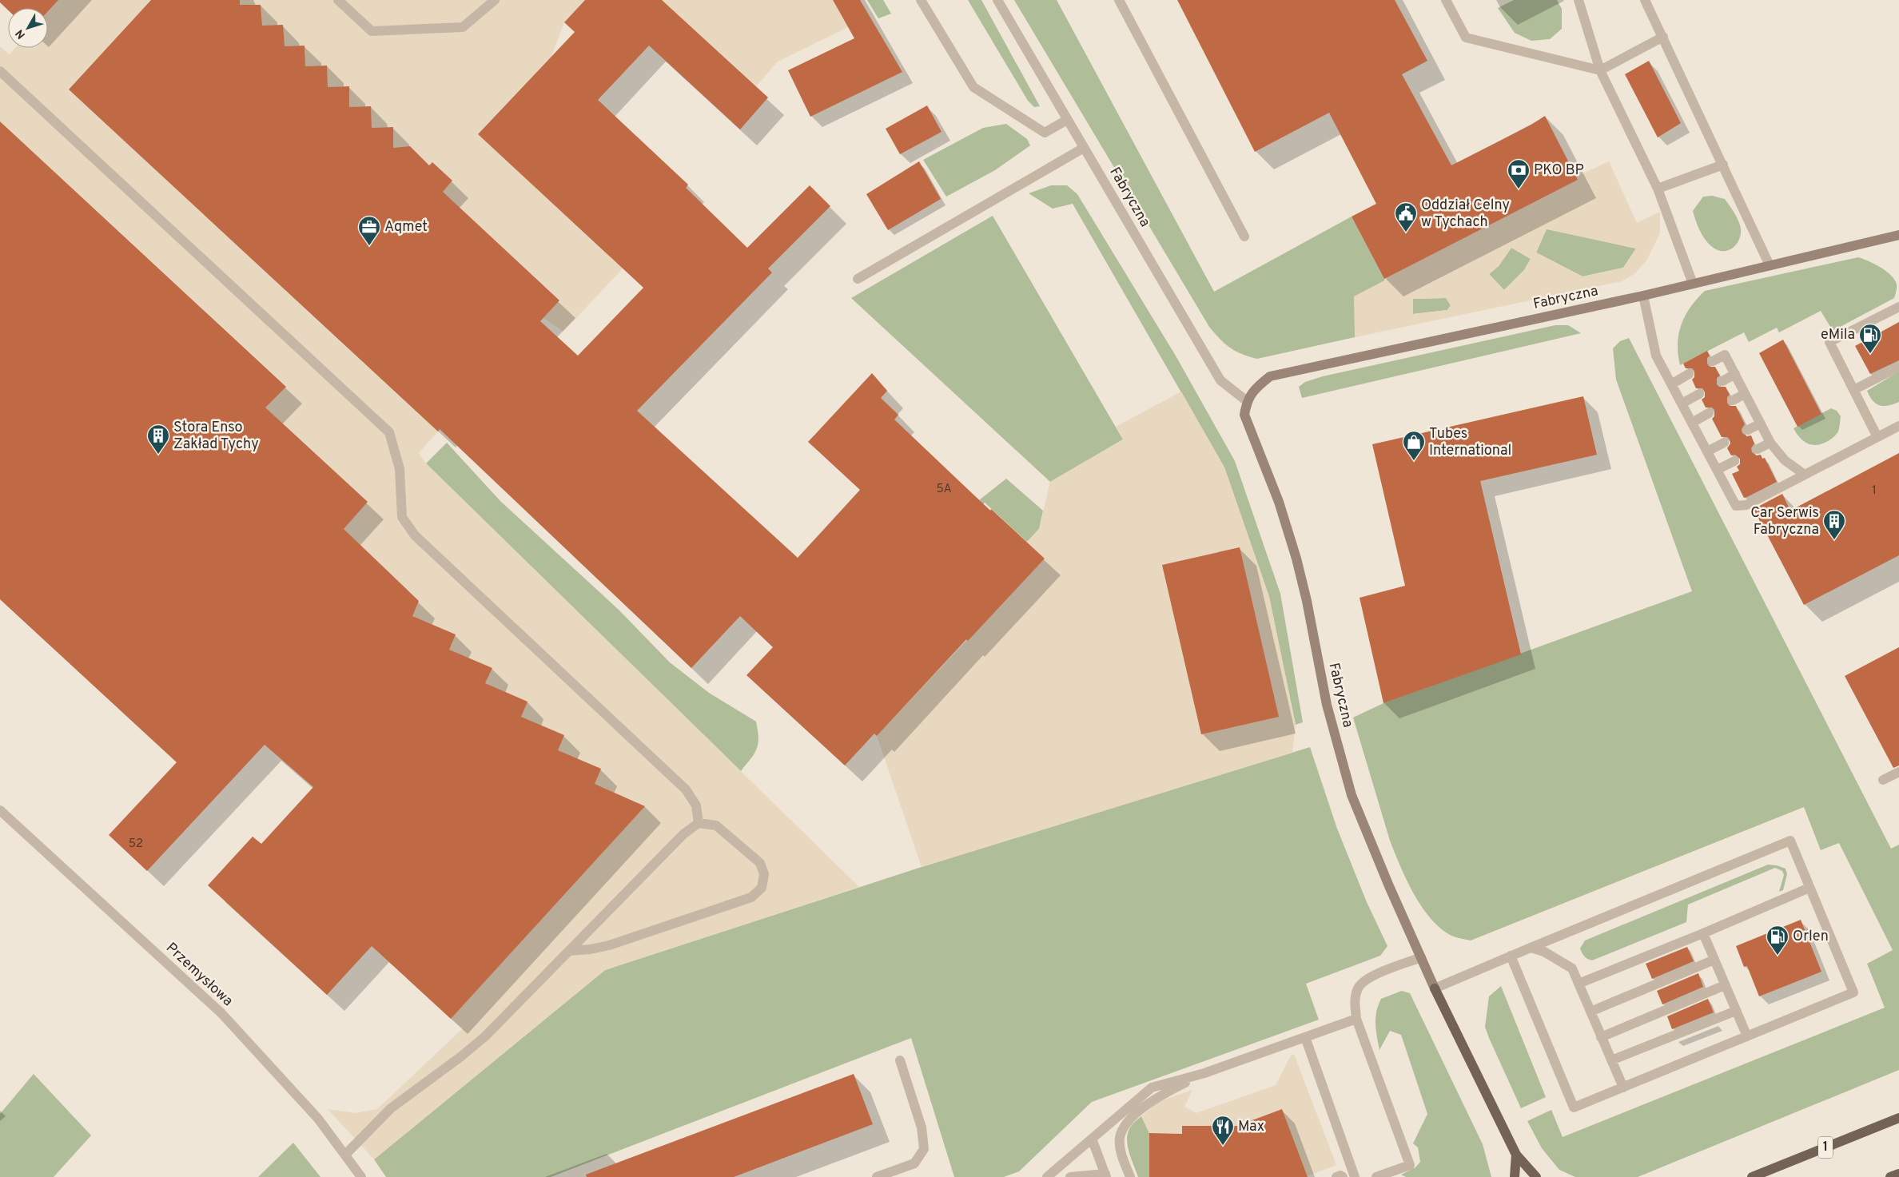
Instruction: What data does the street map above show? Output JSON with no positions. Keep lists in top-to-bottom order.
{
  "streets": {
    "main road": ["Fabryczna", "1"],
    "street": ["Przemysłowa"]
  },
  "places": {
    "bank": ["PKO BP"],
    "public building": ["Oddział Celny w Tychach"],
    "office": ["Aqmet"],
    "fuel station": ["eMila", "Orlen"],
    "building": ["Stora Enso Zakład Tychy", "Car Serwis Fabryczna"],
    "shop": ["Tubes International"],
    "restaurant": ["Max"]
  },
  "house_numbers": ["5A", "1", "52"],
  "north": "bottom left"
}
